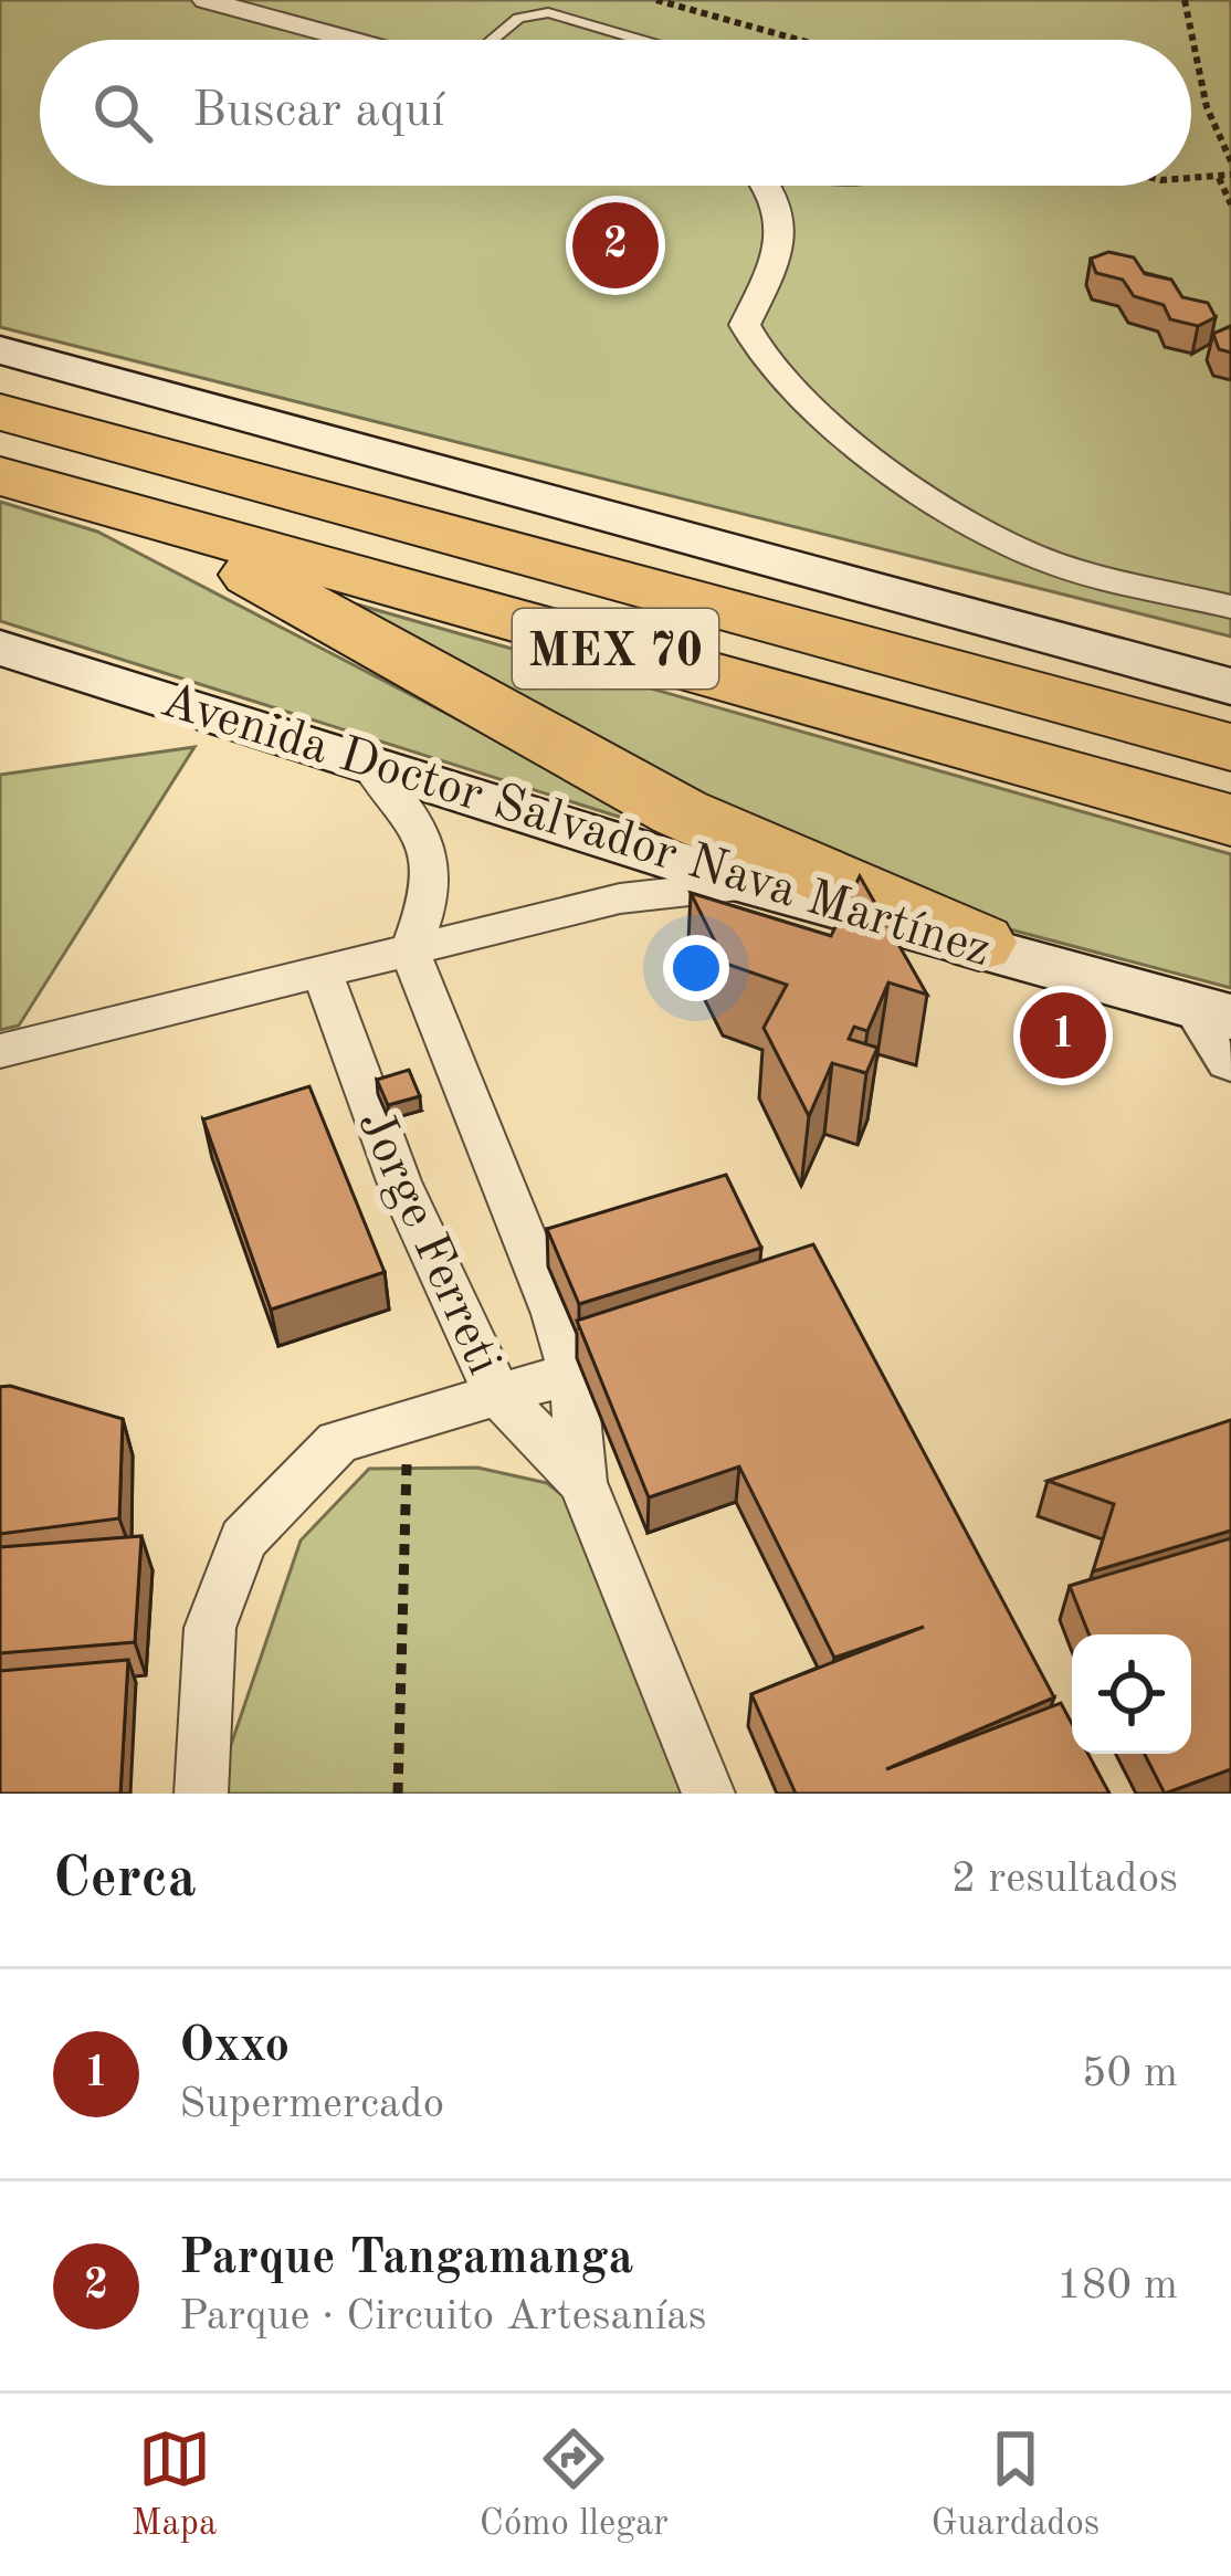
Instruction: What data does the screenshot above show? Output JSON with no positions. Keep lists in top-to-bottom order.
{
  "streets": {
    "highway": ["MEX 70"],
    "main road": ["Avenida Doctor Salvador Nava Martínez"],
    "street": ["Jorge Ferreti"]
  },
  "page": {
    "search": "Buscar aquí",
    "pins": ["2", "1"],
    "heading": ["Cerca", "2 resultados"],
    "list": [
      {
        "mark": "1",
        "name": "Oxxo",
        "note": "Supermercado",
        "value": "50 m"
      },
      {
        "mark": "2",
        "name": "Parque Tangamanga",
        "note": "Parque · Circuito Artesanías",
        "value": "180 m"
      }
    ],
    "nav": ["Mapa", "Cómo llegar", "Guardados"]
  }
}
